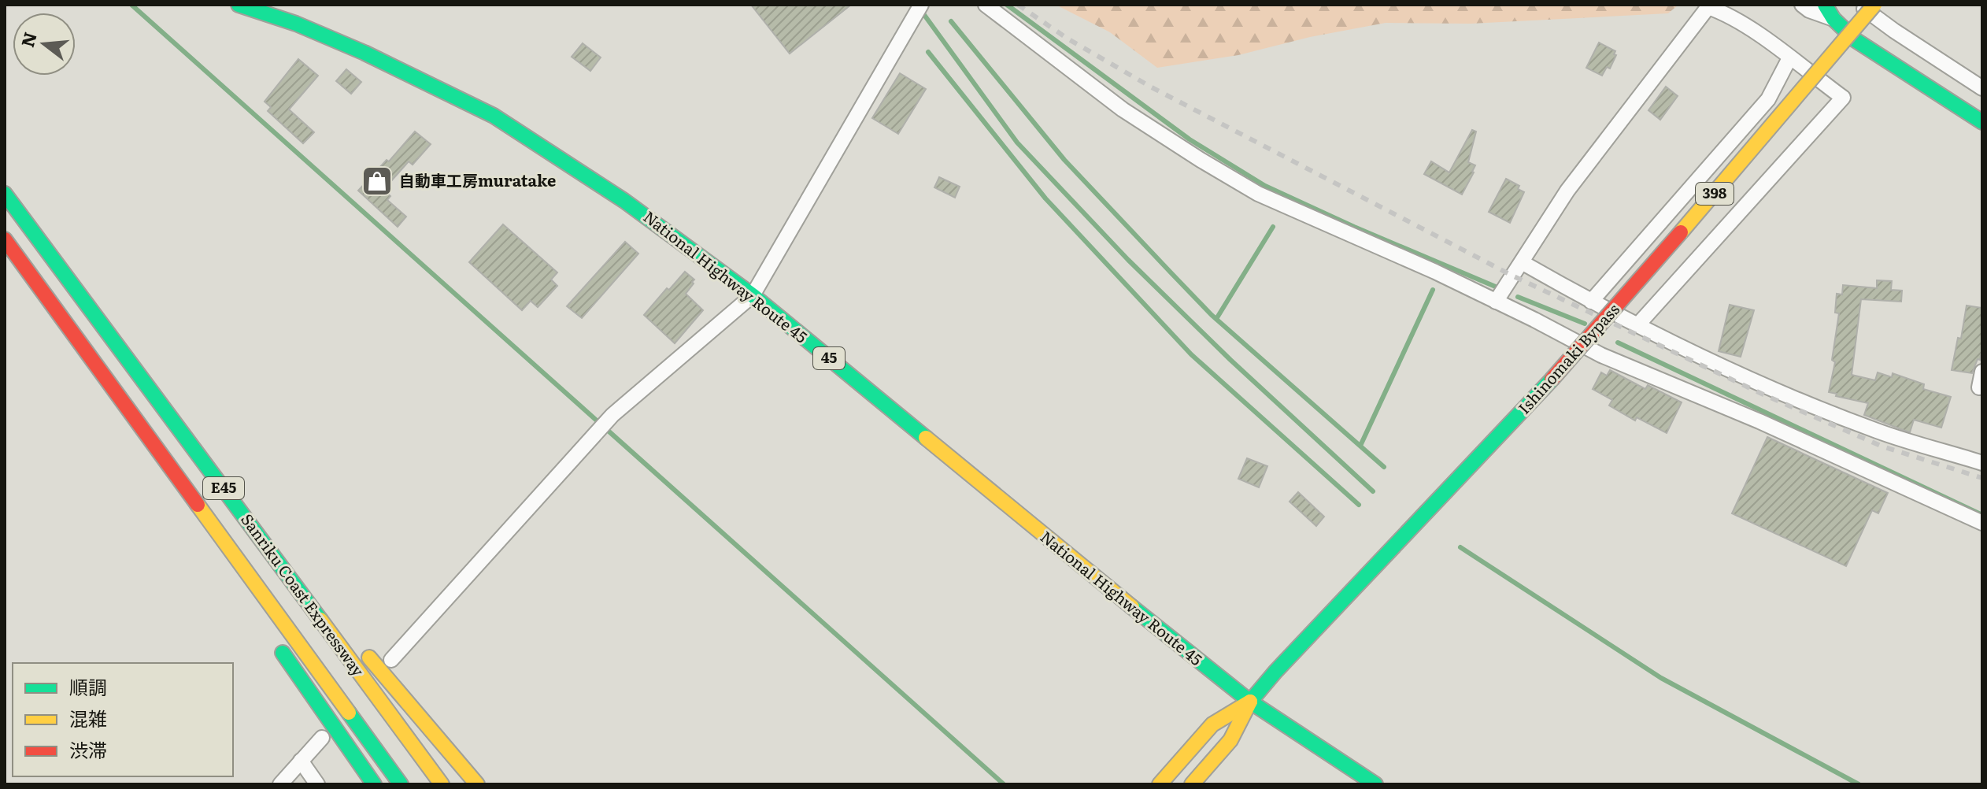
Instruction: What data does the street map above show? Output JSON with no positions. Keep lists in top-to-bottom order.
{
  "streets": {
    "main road": [
      "398",
      "National Highway Route 45",
      "45",
      "Ishinomaki Bypass",
      "E45",
      "Sanriku Coast Expressway"
    ]
  },
  "crossings": [
    ["National Highway Route 45", "Ishinomaki Bypass"]
  ],
  "places": {
    "shop": ["自動車工房muratake"]
  },
  "legend": ["順調", "混雑", "渋滞"],
  "north": "left"
}
